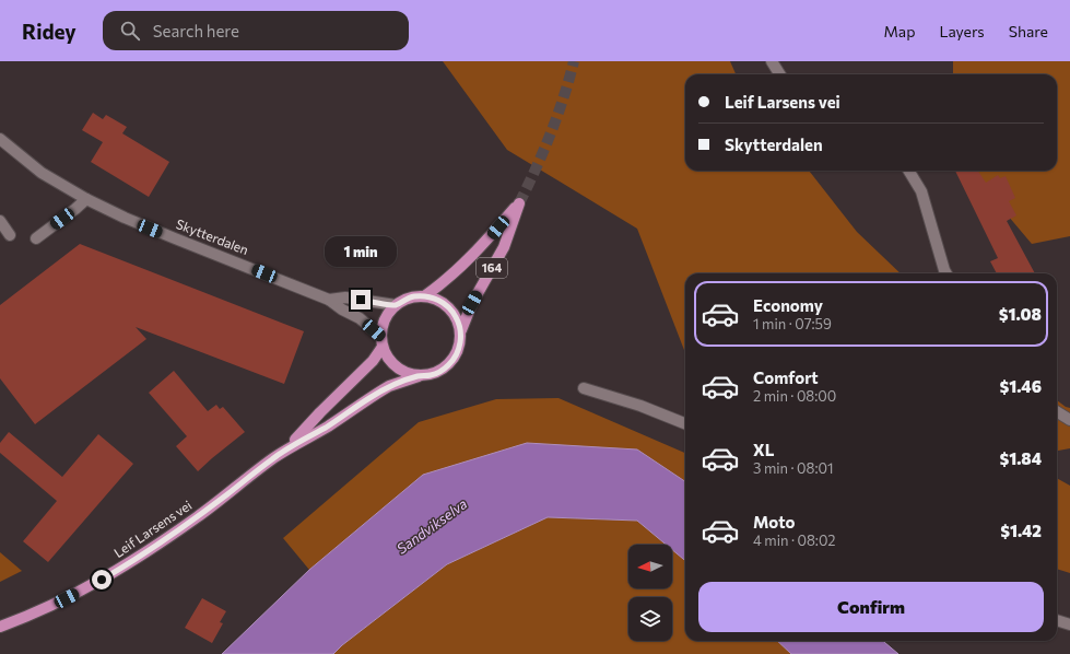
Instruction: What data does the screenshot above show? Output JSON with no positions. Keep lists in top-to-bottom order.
{
  "streets": {
    "main road": ["164", "Leif Larsens vei"],
    "street": ["Skytterdalen"]
  },
  "crossings": [
    ["Skytterdalen", "164"],
    ["Skytterdalen", "Leif Larsens vei"],
    ["164", "Leif Larsens vei"]
  ],
  "water": ["Sandvikselva"],
  "north": "left",
  "page": {
    "header": "Ridey",
    "search": "Search here",
    "nav": ["Map", "Layers", "Share"],
    "banner": ["Leif Larsens vei", "Skytterdalen"],
    "bubble": "1 min",
    "list": [
      {
        "name": "Economy",
        "note": "1 min · 07:59",
        "value": "$1.08"
      },
      {
        "name": "Comfort",
        "note": "2 min · 08:00",
        "value": "$1.46"
      },
      {
        "name": "XL",
        "note": "3 min · 08:01",
        "value": "$1.84"
      },
      {
        "name": "Moto",
        "note": "4 min · 08:02",
        "value": "$1.42"
      }
    ],
    "buttons": "Confirm"
  }
}
